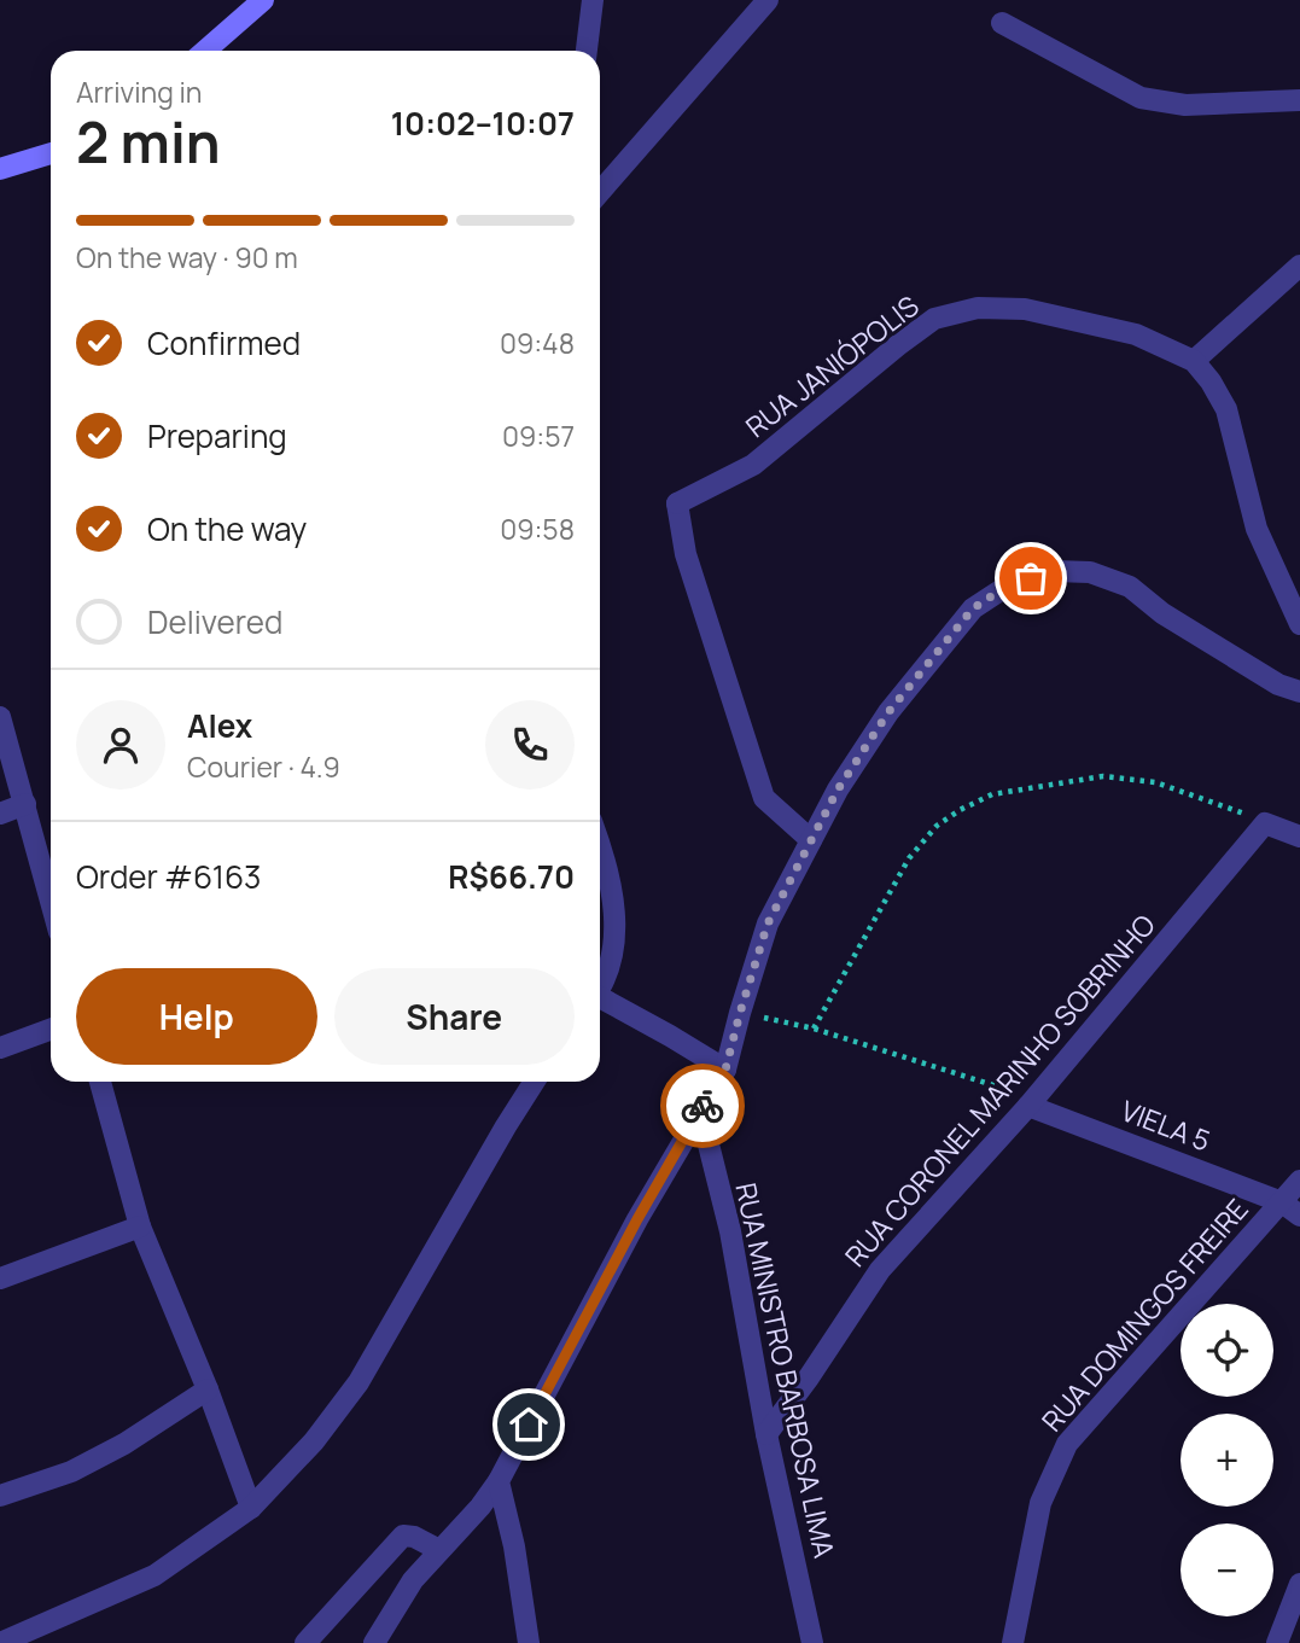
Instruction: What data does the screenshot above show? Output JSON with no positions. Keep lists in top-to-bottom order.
{
  "streets": {
    "street": [
      "RUA JANIÓPOLIS",
      "RUA CORONEL MARINHO SOBRINHO",
      "VIELA 5",
      "RUA DOMINGOS FREIRE",
      "RUA MINISTRO BARBOSA LIMA"
    ]
  },
  "crossings": [
    ["RUA CORONEL MARINHO SOBRINHO", "VIELA 5"],
    ["RUA CORONEL MARINHO SOBRINHO", "RUA MINISTRO BARBOSA LIMA"],
    ["VIELA 5", "RUA DOMINGOS FREIRE"]
  ],
  "page": {
    "heading": ["2 min", "Arriving in", "10:02–10:07"],
    "panel": [
      "Alex",
      "Courier · 4.9",
      "Order #6163",
      "R$66.70"
    ],
    "bar": "On the way · 90 m",
    "list": [
      ["Confirmed", "09:48"],
      ["Preparing", "09:57"],
      ["On the way", "09:58"],
      "Delivered"
    ],
    "buttons": ["Help", "Share"],
    "map_buttons": ["+", "−"]
  }
}
